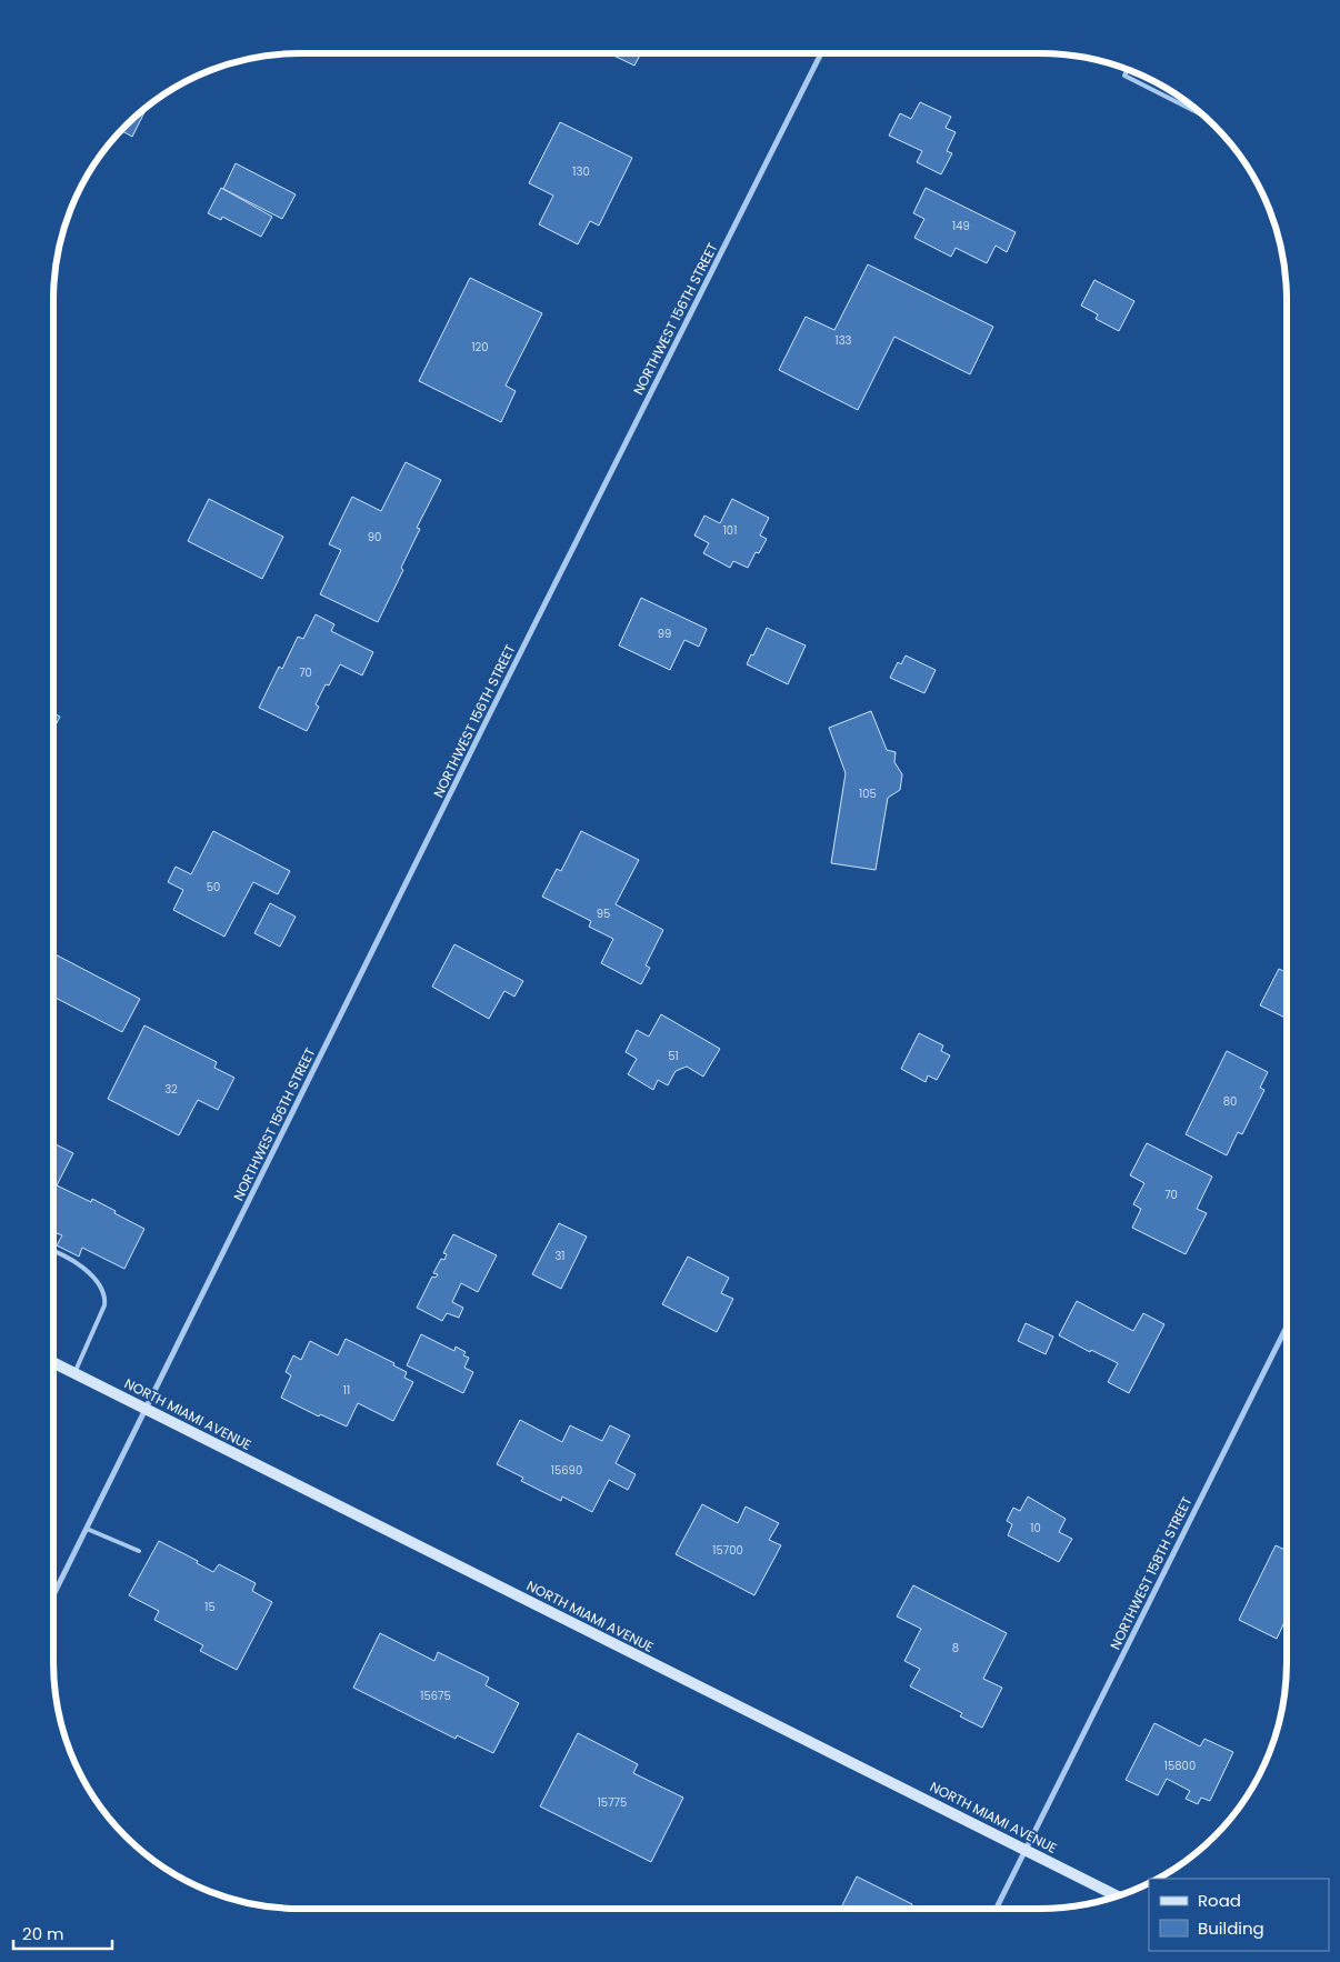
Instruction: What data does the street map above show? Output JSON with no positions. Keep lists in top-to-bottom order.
{
  "streets": {
    "street": ["NORTHWEST 156TH STREET", "NORTH MIAMI AVENUE", "NORTHWEST 158TH STREET"]
  },
  "crossings": [
    ["NORTHWEST 156TH STREET", "NORTH MIAMI AVENUE"],
    ["NORTH MIAMI AVENUE", "NORTHWEST 158TH STREET"]
  ],
  "house_numbers": [
    "130",
    "149",
    "133",
    "120",
    "101",
    "90",
    "99",
    "70",
    "105",
    "50",
    "95",
    "51",
    "32",
    "80",
    "70",
    "31",
    "11",
    "15690",
    "10",
    "15700",
    "15",
    "8",
    "15675",
    "15800",
    "15775"
  ],
  "legend": ["Road", "Building"],
  "scale_bar": "20 m"
}
